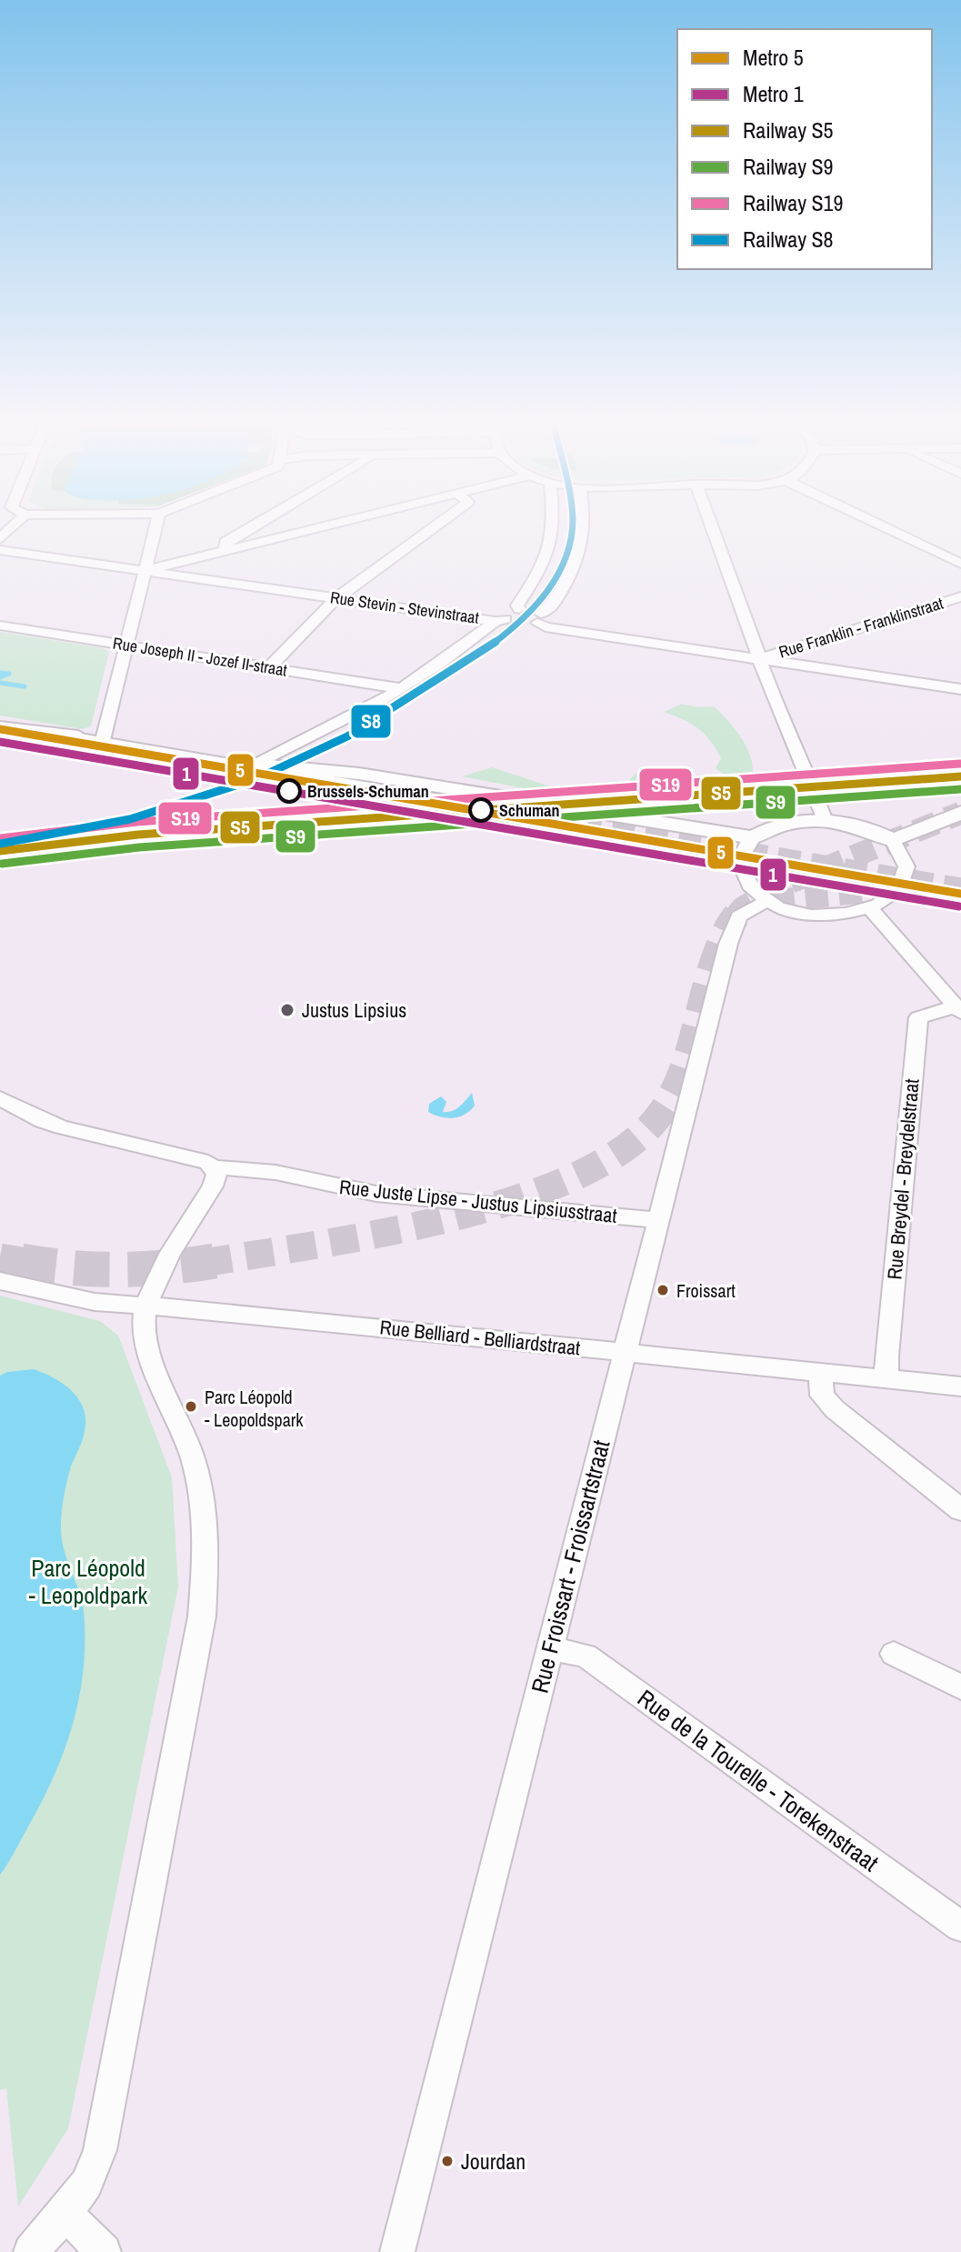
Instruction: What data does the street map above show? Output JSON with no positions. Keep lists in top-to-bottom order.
{
  "streets": {
    "street": [
      "Rue Stevin - Stevinstraat",
      "Rue Franklin - Franklinstraat",
      "Rue Joseph II - Jozef II-straat",
      "Rue Breydel - Breydelstraat",
      "Rue Juste Lipse - Justus Lipsiusstraat",
      "Rue Belliard - Belliardstraat",
      "Rue Froissart - Froissartstraat",
      "Rue de la Tourelle - Torekenstraat"
    ]
  },
  "crossings": [
    ["Rue Breydel - Breydelstraat", "Rue Belliard - Belliardstraat"],
    ["Rue Juste Lipse - Justus Lipsiusstraat", "Rue Froissart - Froissartstraat"],
    ["Rue Belliard - Belliardstraat", "Rue Froissart - Froissartstraat"],
    ["Rue Froissart - Froissartstraat", "Rue de la Tourelle - Torekenstraat"]
  ],
  "parks": ["Parc Léopold - Leopoldpark"],
  "places": [
    "Brussels-Schuman",
    "Schuman",
    "Justus Lipsius",
    "Froissart",
    "Parc Léopold - Leopoldspark",
    "Jourdan"
  ],
  "lines": [
    "rail line S8",
    "metro line 5",
    "metro line 1",
    "rail line S19",
    "rail line S5",
    "rail line S9"
  ],
  "legend": [
    "Metro 5",
    "Metro 1",
    "Railway S5",
    "Railway S9",
    "Railway S19",
    "Railway S8"
  ]
}
